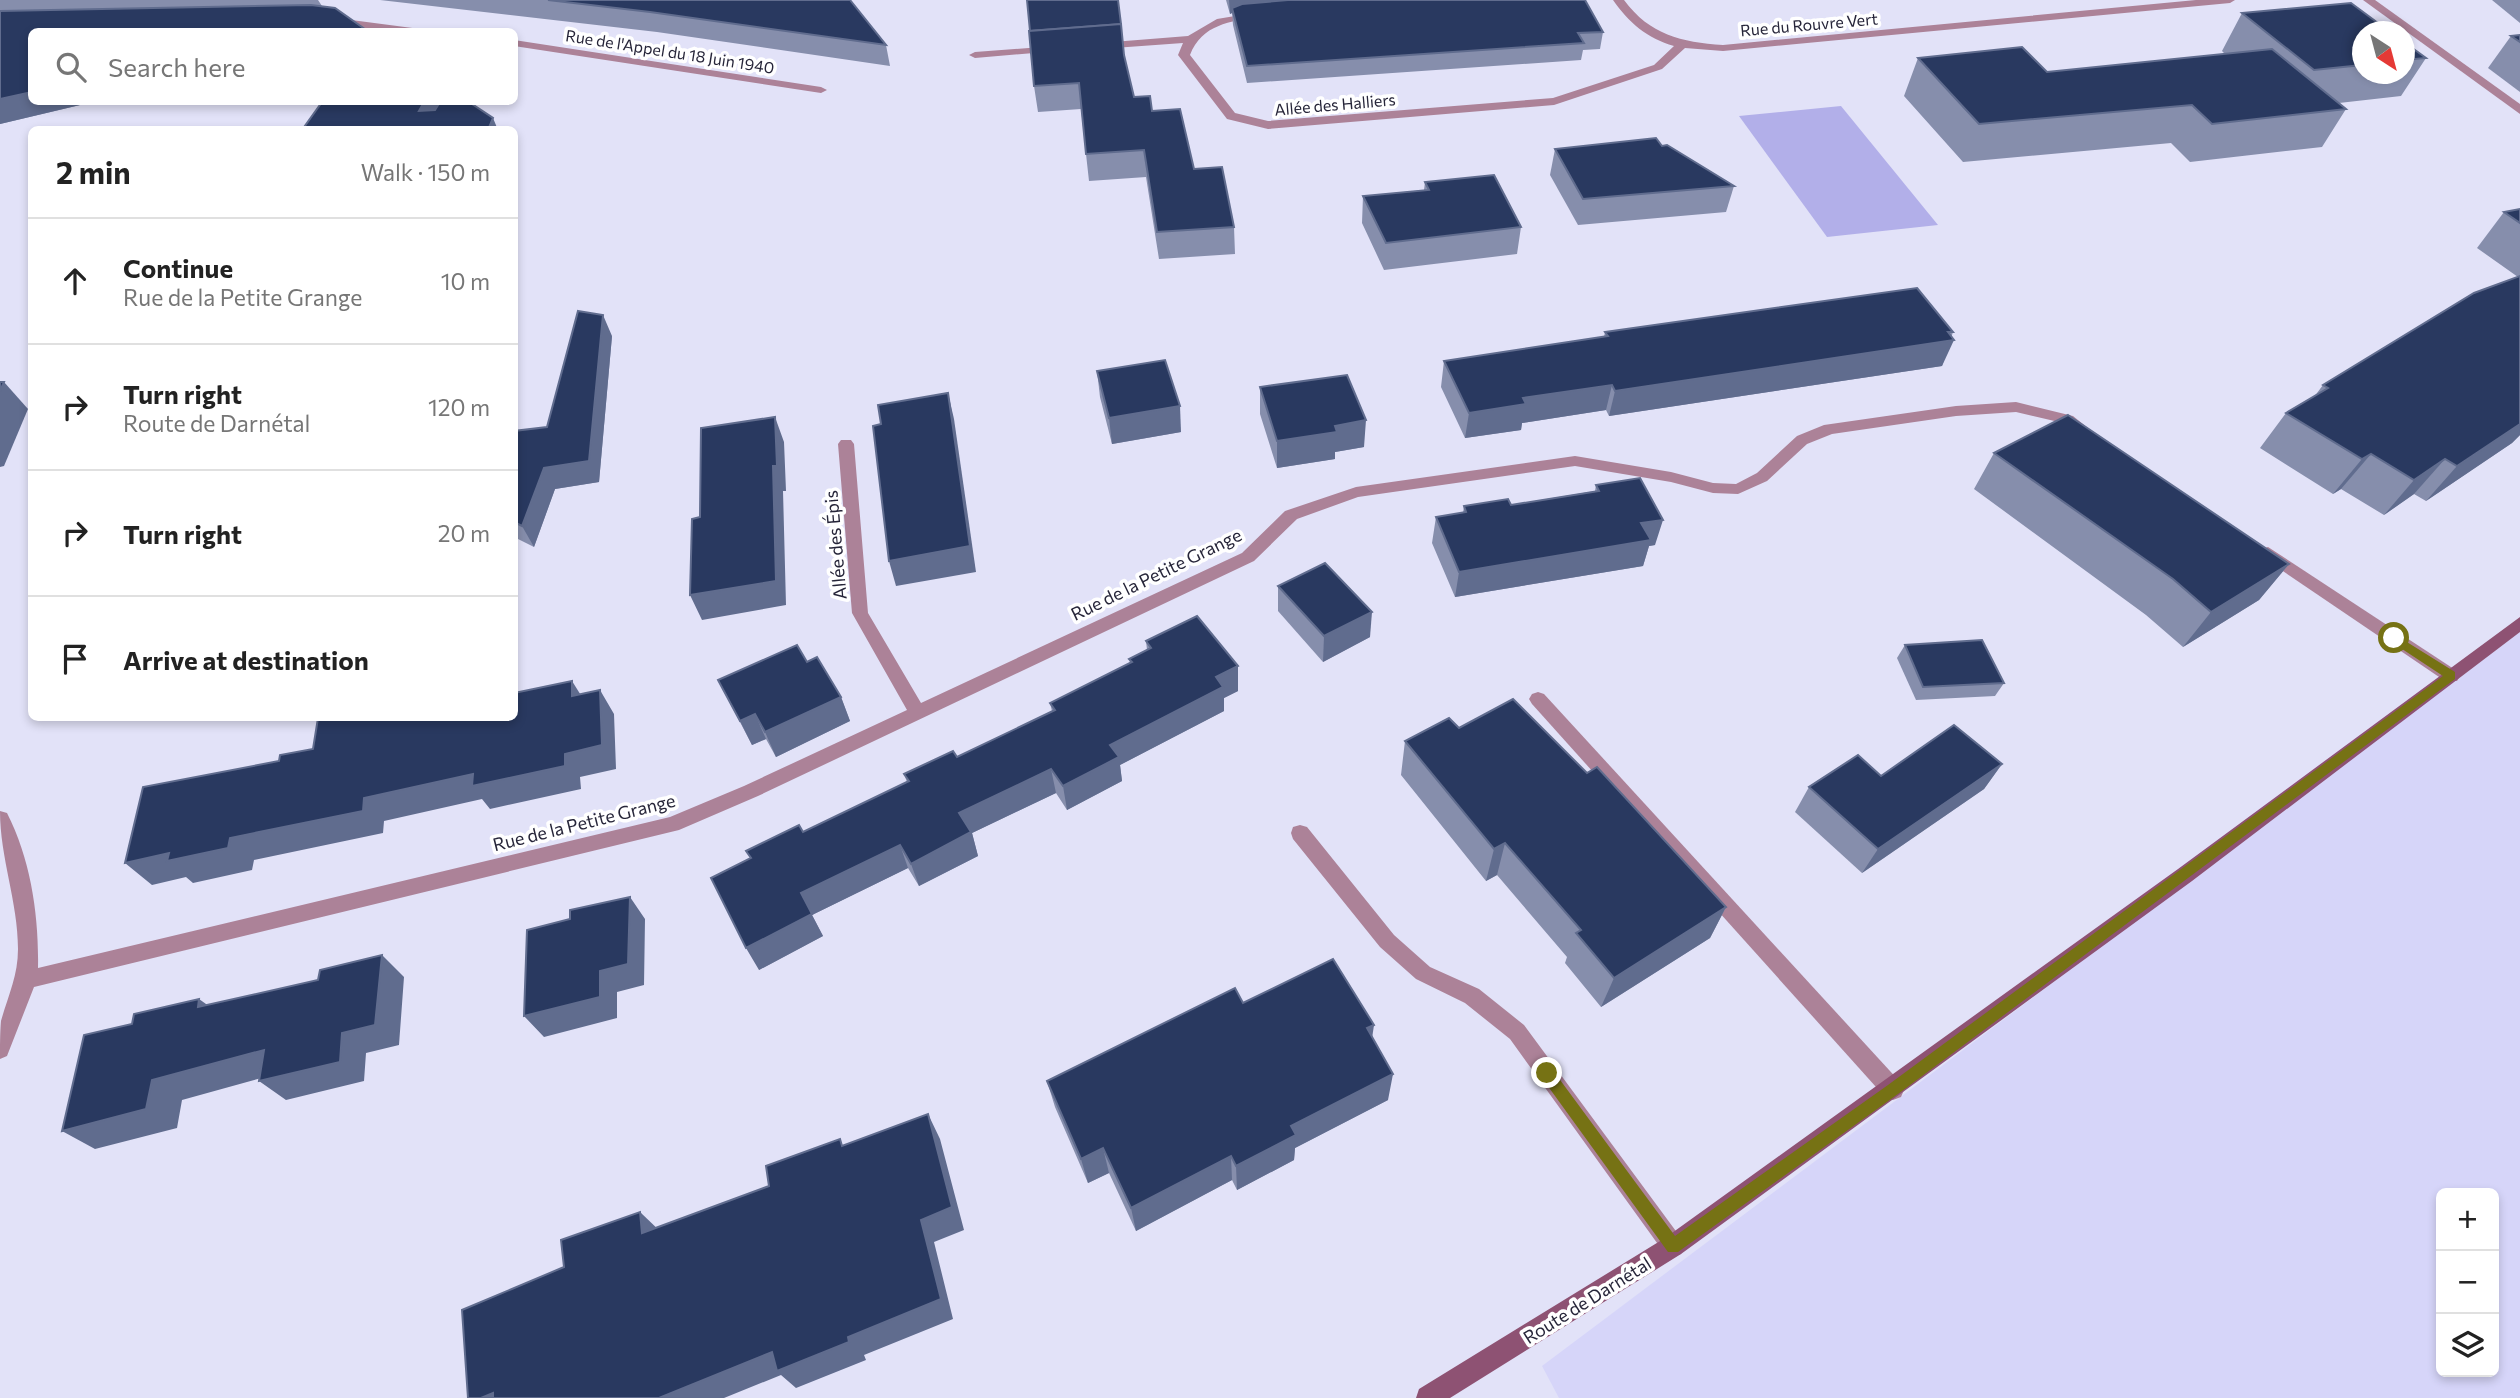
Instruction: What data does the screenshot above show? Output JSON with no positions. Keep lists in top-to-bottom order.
{
  "streets": {
    "main road": ["Route de Darnétal"],
    "street": [
      "Rue du Rouvre Vert",
      "Rue de l'Appel du 18 Juin 1940",
      "Allée des Halliers",
      "Allée des Épis",
      "Rue de la Petite Grange"
    ]
  },
  "crossings": [
    ["Rue du Rouvre Vert", "Allée des Halliers"],
    ["Allée des Épis", "Rue de la Petite Grange"]
  ],
  "north": "bottom right",
  "page": {
    "search": "Search here",
    "heading": ["2 min", "Walk · 150 m"],
    "list": [
      ["Continue", "Rue de la Petite Grange", "10 m"],
      ["Turn right", "Route de Darnétal", "120 m"],
      ["Turn right", "20 m"],
      "Arrive at destination"
    ],
    "map_buttons": ["+", "−"]
  }
}
